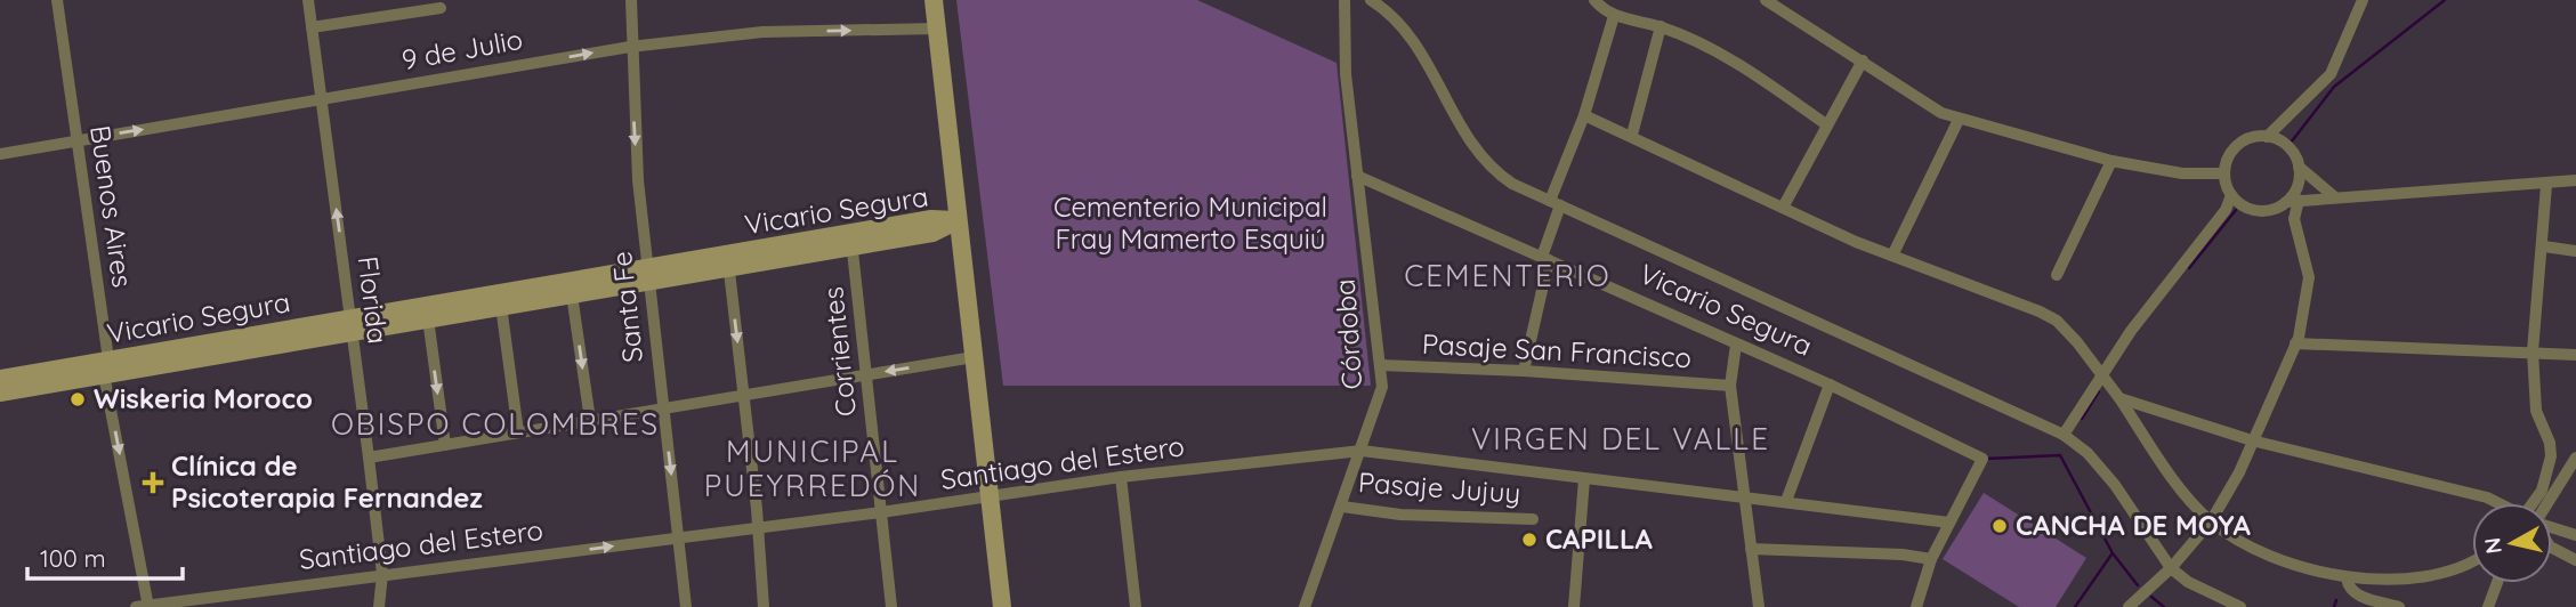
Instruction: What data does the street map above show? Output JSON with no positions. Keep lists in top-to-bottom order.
{
  "streets": {
    "street": [
      "9 de Julio",
      "Buenos Aires",
      "Vicario Segura",
      "Florida",
      "Santa Fe",
      "Córdoba",
      "Corrientes",
      "Pasaje San Francisco",
      "Santiago del Estero",
      "Pasaje Jujuy"
    ]
  },
  "crossings": [
    ["9 de Julio", "Buenos Aires"],
    ["9 de Julio", "Florida"],
    ["9 de Julio", "Santa Fe"],
    ["Buenos Aires", "Vicario Segura"],
    ["Buenos Aires", "Santiago del Estero"],
    ["Vicario Segura", "Florida"],
    ["Vicario Segura", "Santa Fe"],
    ["Vicario Segura", "Córdoba"],
    ["Vicario Segura", "Corrientes"],
    ["Vicario Segura", "Santiago del Estero"],
    ["Florida", "Santiago del Estero"],
    ["Santa Fe", "Santiago del Estero"],
    ["Córdoba", "Pasaje San Francisco"],
    ["Córdoba", "Santiago del Estero"],
    ["Córdoba", "Pasaje Jujuy"],
    ["Corrientes", "Santiago del Estero"]
  ],
  "one_way": ["9 de Julio", "Buenos Aires", "Florida"],
  "districts": [
    "CEMENTERIO",
    "OBISPO COLOMBRES",
    "VIRGEN DEL VALLE",
    "MUNICIPAL PUEYRREDÓN"
  ],
  "parks": ["Cementerio Municipal Fray Mamerto Esquiú"],
  "places": {
    "other": ["Wiskeria Moroco", "CANCHA DE MOYA", "CAPILLA"],
    "health": ["Clínica de Psicoterapia Fernandez"]
  },
  "scale_bar": "100 m",
  "north": "left"
}
